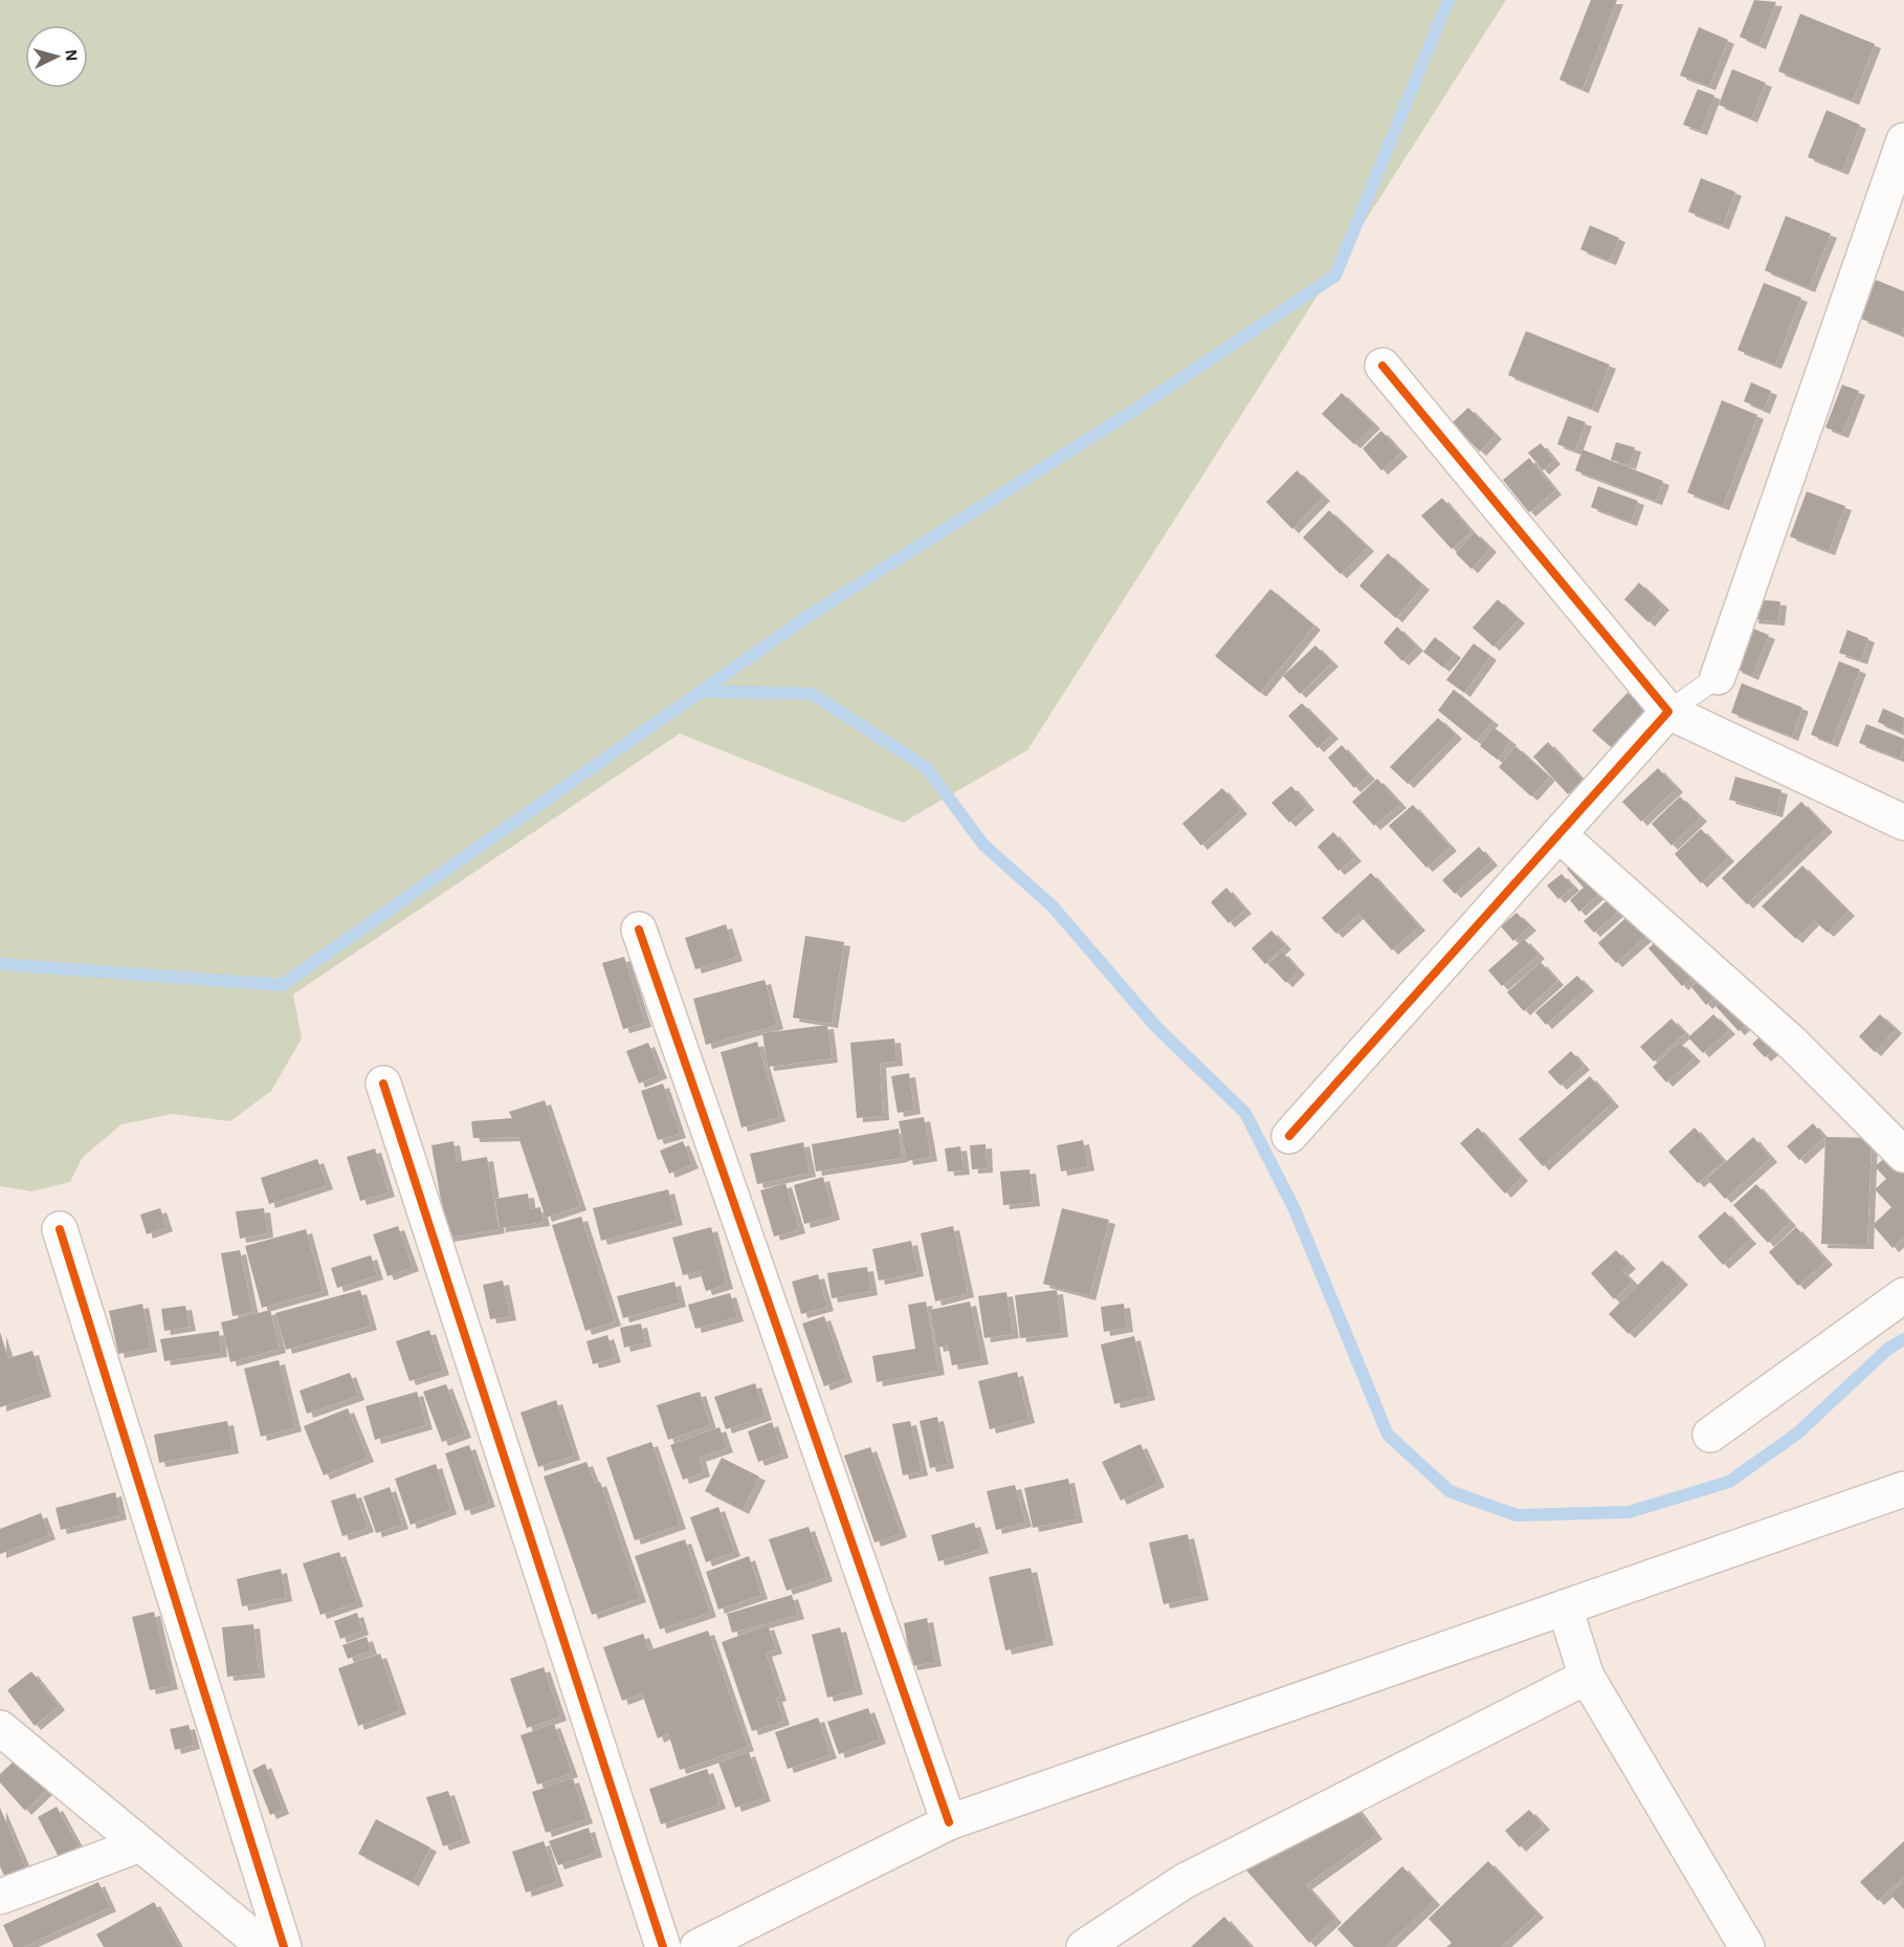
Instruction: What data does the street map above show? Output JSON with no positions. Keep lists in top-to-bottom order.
{
  "north": "right"
}
